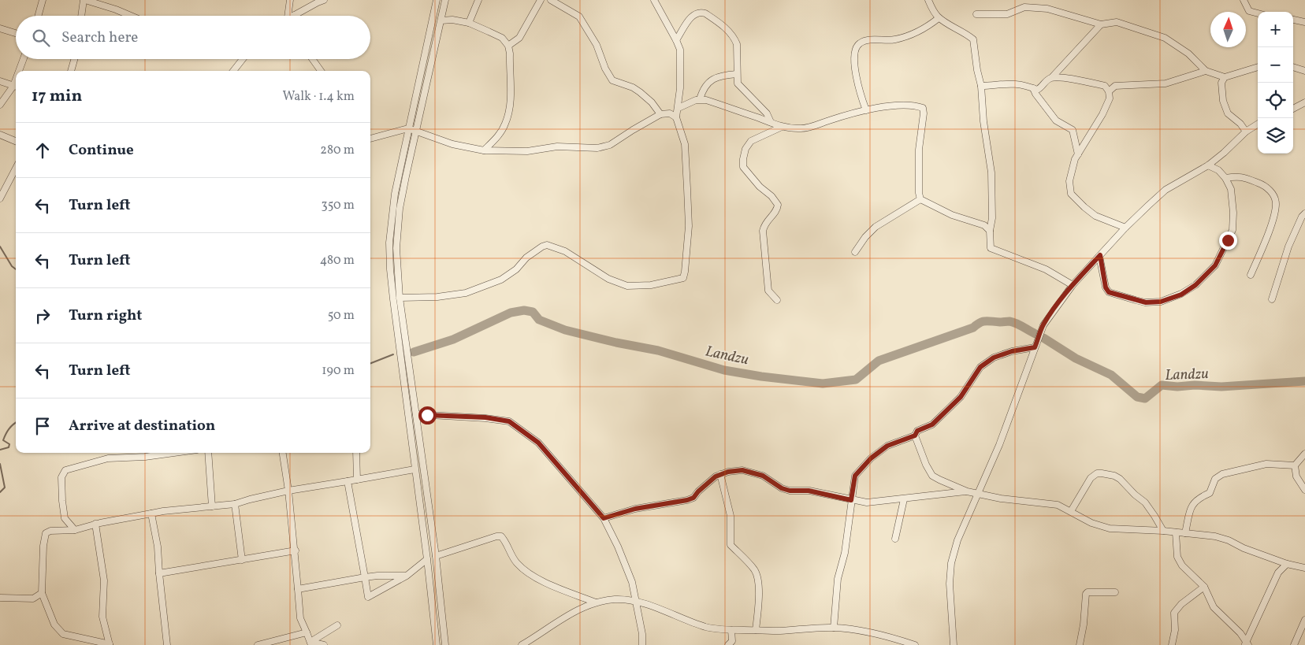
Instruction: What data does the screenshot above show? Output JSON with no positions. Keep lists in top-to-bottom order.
{
  "water": ["Landzu"],
  "north": "top",
  "page": {
    "map_buttons": ["+", "−"],
    "search": "Search here",
    "heading": ["17 min", "Walk · 1.4 km"],
    "list": [
      ["Continue", "280 m"],
      ["Turn left", "350 m"],
      ["Turn left", "480 m"],
      ["Turn right", "50 m"],
      ["Turn left", "190 m"],
      "Arrive at destination"
    ]
  }
}
